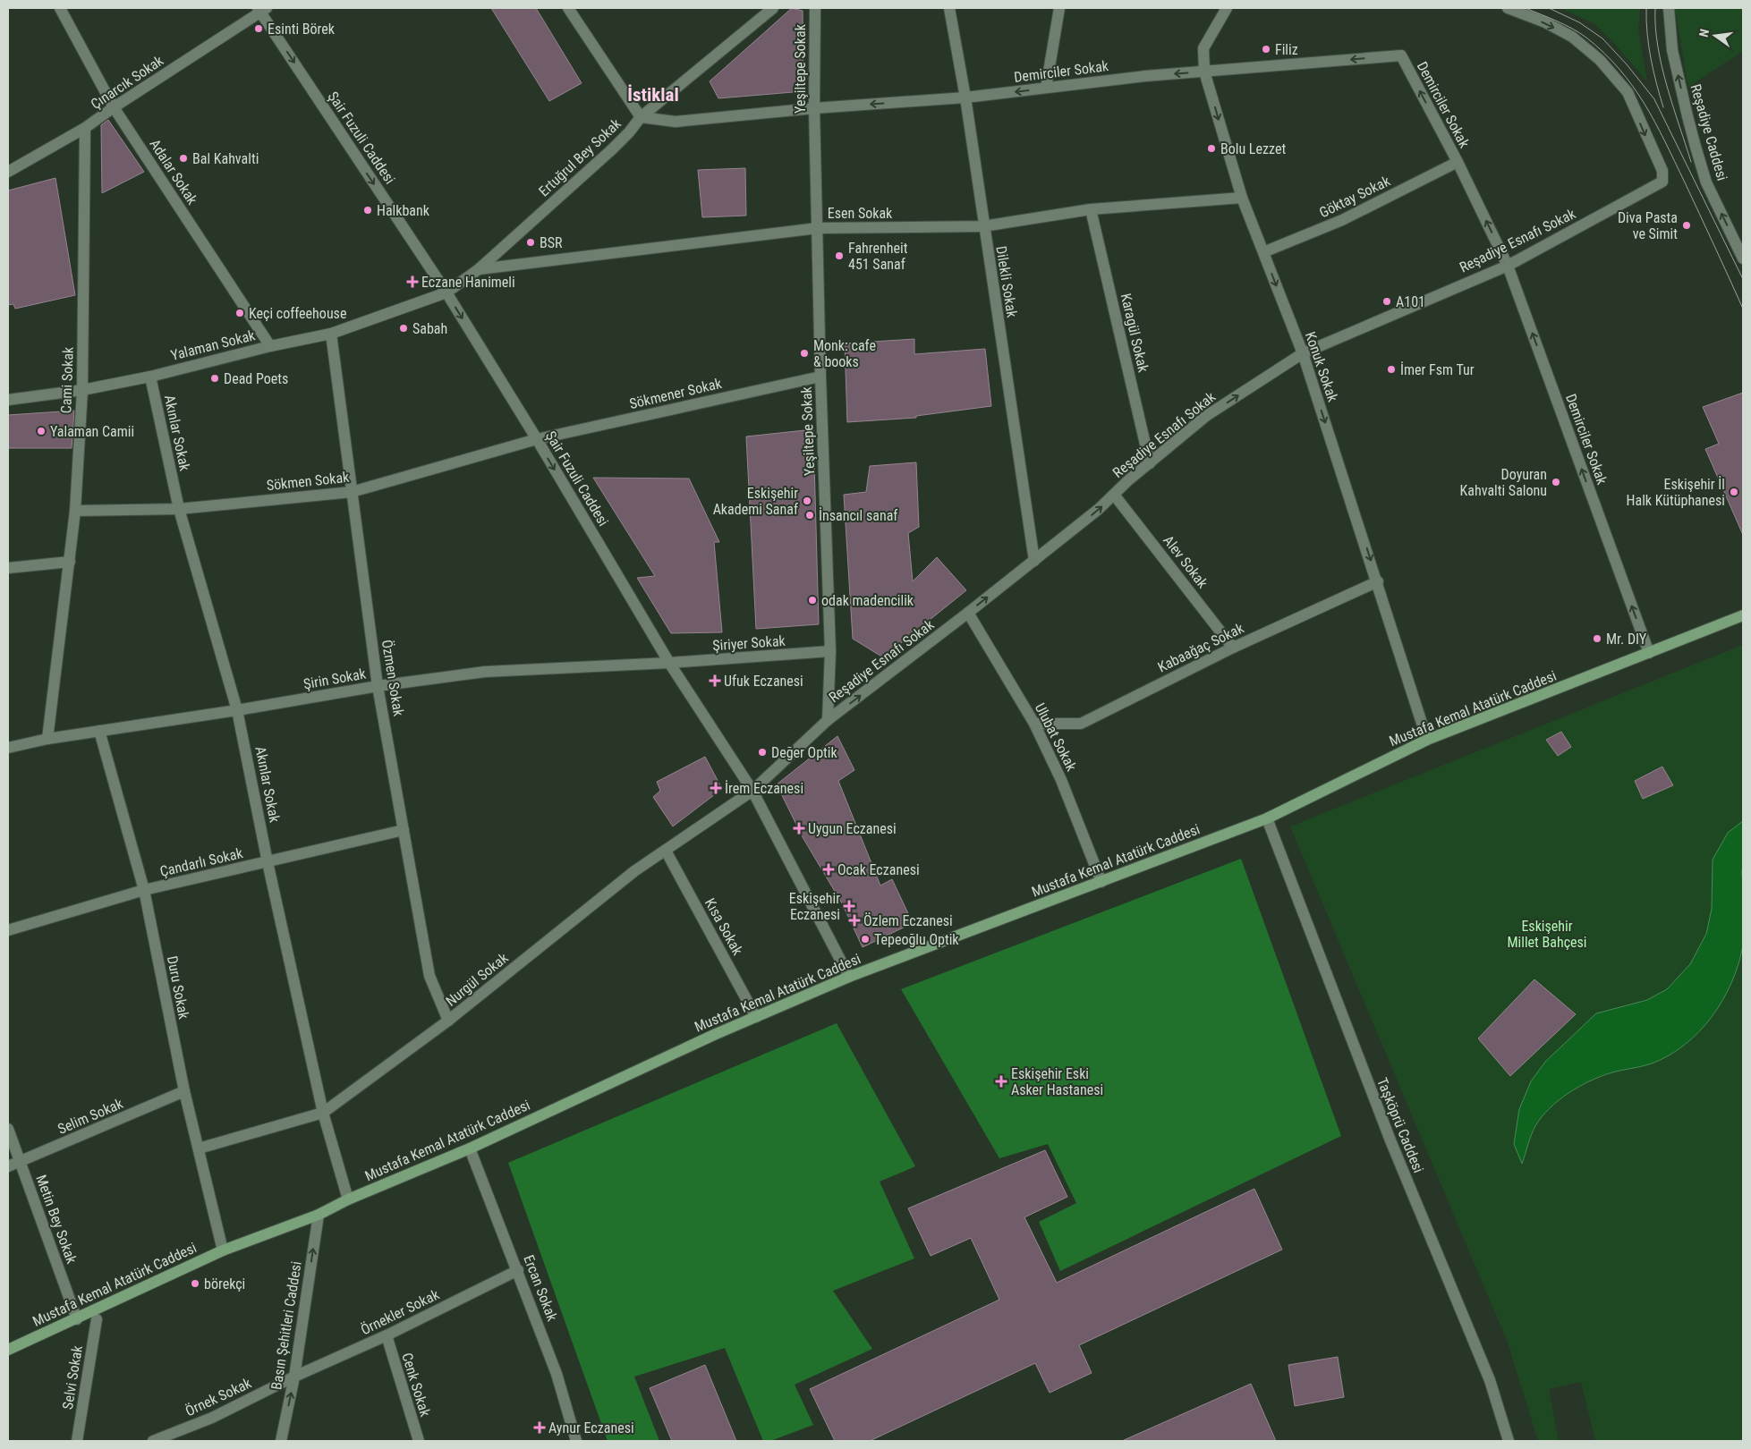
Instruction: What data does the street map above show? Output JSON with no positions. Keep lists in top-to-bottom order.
{
  "streets": {
    "main road": ["Mustafa Kemal Atatürk Caddesi"],
    "street": [
      "Yeşiltepe Sokak",
      "Demirciler Sokak",
      "Çınarcık Sokak",
      "Reşadiye Caddesi",
      "Şair Fuzuli Caddesi",
      "Ertuğrul Bey Sokak",
      "Adalar Sokak",
      "Göktay Sokak",
      "Esen Sokak",
      "Reşadiye Esnafı Sokak",
      "Dilekli Sokak",
      "Karagül Sokak",
      "Yalaman Sokak",
      "Konuk Sokak",
      "Cami Sokak",
      "Sökmener Sokak",
      "Akınlar Sokak",
      "Sökmen Sokak",
      "Alev Sokak",
      "Şiriyer Sokak",
      "Kabaağaç Sokak",
      "Özmen Sokak",
      "Şirin Sokak",
      "Ulubat Sokak",
      "Çandarlı Sokak",
      "Kısa Sokak",
      "Nurgül Sokak",
      "Duru Sokak",
      "Selim Sokak",
      "Taşköprü Caddesi",
      "Metin Bey Sokak",
      "Ercan Sokak",
      "Örnekler Sokak",
      "Basın Şehitleri Caddesi",
      "Selvi Sokak",
      "Cenk Sokak",
      "Örnek Sokak"
    ]
  },
  "crossings": [
    ["Yeşiltepe Sokak", "Demirciler Sokak"],
    ["Yeşiltepe Sokak", "Esen Sokak"],
    ["Yeşiltepe Sokak", "Reşadiye Esnafı Sokak"],
    ["Yeşiltepe Sokak", "Sökmener Sokak"],
    ["Yeşiltepe Sokak", "Şiriyer Sokak"],
    ["Demirciler Sokak", "Ertuğrul Bey Sokak"],
    ["Demirciler Sokak", "Göktay Sokak"],
    ["Demirciler Sokak", "Reşadiye Esnafı Sokak"],
    ["Demirciler Sokak", "Dilekli Sokak"],
    ["Demirciler Sokak", "Konuk Sokak"],
    ["Demirciler Sokak", "Mustafa Kemal Atatürk Caddesi"],
    ["Çınarcık Sokak", "Şair Fuzuli Caddesi"],
    ["Çınarcık Sokak", "Adalar Sokak"],
    ["Çınarcık Sokak", "Cami Sokak"],
    ["Şair Fuzuli Caddesi", "Ertuğrul Bey Sokak"],
    ["Şair Fuzuli Caddesi", "Reşadiye Esnafı Sokak"],
    ["Şair Fuzuli Caddesi", "Yalaman Sokak"],
    ["Şair Fuzuli Caddesi", "Sökmener Sokak"],
    ["Şair Fuzuli Caddesi", "Sökmen Sokak"],
    ["Şair Fuzuli Caddesi", "Şiriyer Sokak"],
    ["Şair Fuzuli Caddesi", "Şirin Sokak"],
    ["Şair Fuzuli Caddesi", "Mustafa Kemal Atatürk Caddesi"],
    ["Şair Fuzuli Caddesi", "Nurgül Sokak"],
    ["Ertuğrul Bey Sokak", "Esen Sokak"],
    ["Ertuğrul Bey Sokak", "Yalaman Sokak"],
    ["Adalar Sokak", "Yalaman Sokak"],
    ["Göktay Sokak", "Konuk Sokak"],
    ["Esen Sokak", "Dilekli Sokak"],
    ["Esen Sokak", "Karagül Sokak"],
    ["Esen Sokak", "Konuk Sokak"],
    ["Reşadiye Esnafı Sokak", "Dilekli Sokak"],
    ["Reşadiye Esnafı Sokak", "Karagül Sokak"],
    ["Reşadiye Esnafı Sokak", "Konuk Sokak"],
    ["Reşadiye Esnafı Sokak", "Alev Sokak"],
    ["Reşadiye Esnafı Sokak", "Ulubat Sokak"],
    ["Reşadiye Esnafı Sokak", "Nurgül Sokak"],
    ["Yalaman Sokak", "Cami Sokak"],
    ["Yalaman Sokak", "Akınlar Sokak"],
    ["Yalaman Sokak", "Özmen Sokak"],
    ["Konuk Sokak", "Kabaağaç Sokak"],
    ["Konuk Sokak", "Mustafa Kemal Atatürk Caddesi"],
    ["Cami Sokak", "Sökmen Sokak"],
    ["Cami Sokak", "Şirin Sokak"],
    ["Sökmener Sokak", "Sökmen Sokak"],
    ["Akınlar Sokak", "Sökmen Sokak"],
    ["Akınlar Sokak", "Şirin Sokak"],
    ["Akınlar Sokak", "Mustafa Kemal Atatürk Caddesi"],
    ["Akınlar Sokak", "Çandarlı Sokak"],
    ["Akınlar Sokak", "Nurgül Sokak"],
    ["Sökmen Sokak", "Özmen Sokak"],
    ["Alev Sokak", "Kabaağaç Sokak"],
    ["Şiriyer Sokak", "Şirin Sokak"],
    ["Kabaağaç Sokak", "Ulubat Sokak"],
    ["Özmen Sokak", "Şirin Sokak"],
    ["Özmen Sokak", "Çandarlı Sokak"],
    ["Özmen Sokak", "Nurgül Sokak"],
    ["Şirin Sokak", "Duru Sokak"],
    ["Mustafa Kemal Atatürk Caddesi", "Ulubat Sokak"],
    ["Mustafa Kemal Atatürk Caddesi", "Kısa Sokak"],
    ["Mustafa Kemal Atatürk Caddesi", "Duru Sokak"],
    ["Mustafa Kemal Atatürk Caddesi", "Taşköprü Caddesi"],
    ["Mustafa Kemal Atatürk Caddesi", "Metin Bey Sokak"],
    ["Mustafa Kemal Atatürk Caddesi", "Ercan Sokak"],
    ["Mustafa Kemal Atatürk Caddesi", "Basın Şehitleri Caddesi"],
    ["Çandarlı Sokak", "Duru Sokak"],
    ["Kısa Sokak", "Nurgül Sokak"],
    ["Nurgül Sokak", "Duru Sokak"],
    ["Duru Sokak", "Selim Sokak"],
    ["Selim Sokak", "Metin Bey Sokak"],
    ["Ercan Sokak", "Örnekler Sokak"],
    ["Örnekler Sokak", "Basın Şehitleri Caddesi"],
    ["Örnekler Sokak", "Cenk Sokak"],
    ["Örnekler Sokak", "Örnek Sokak"],
    ["Basın Şehitleri Caddesi", "Örnek Sokak"]
  ],
  "one_way": [
    "Demirciler Sokak",
    "Reşadiye Caddesi",
    "Şair Fuzuli Caddesi",
    "Konuk Sokak",
    "Basın Şehitleri Caddesi"
  ],
  "districts": ["İstiklal"],
  "parks": ["Eskişehir Millet Bahçesi"],
  "places": {
    "other": [
      "Esinti Börek",
      "Filiz",
      "Bolu Lezzet",
      "Bal Kahvalti",
      "Halkbank",
      "Diva Pasta ve Simit",
      "BSR",
      "Fahrenheit 451 Sanaf",
      "A101",
      "Keçi coffeehouse",
      "Sabah",
      "Monk: cafe & books",
      "İmer Fsm Tur",
      "Dead Poets",
      "Yalaman Camii",
      "Doyuran Kahvalti Salonu",
      "Eskişehir İl Halk Kütüphanesi",
      "Eskişehir Akademi Sanaf",
      "İnsancıl sanaf",
      "odak madencilik",
      "Mr. DIY",
      "Değer Optik",
      "Tepeoğlu Optik",
      "börekçi"
    ],
    "health": [
      "Eczane Hanimeli",
      "Ufuk Eczanesi",
      "İrem Eczanesi",
      "Uygun Eczanesi",
      "Ocak Eczanesi",
      "Eskişehir Eczanesi",
      "Özlem Eczanesi",
      "Eskişehir Eski Asker Hastanesi",
      "Aynur Eczanesi"
    ]
  },
  "north": "left"
}
